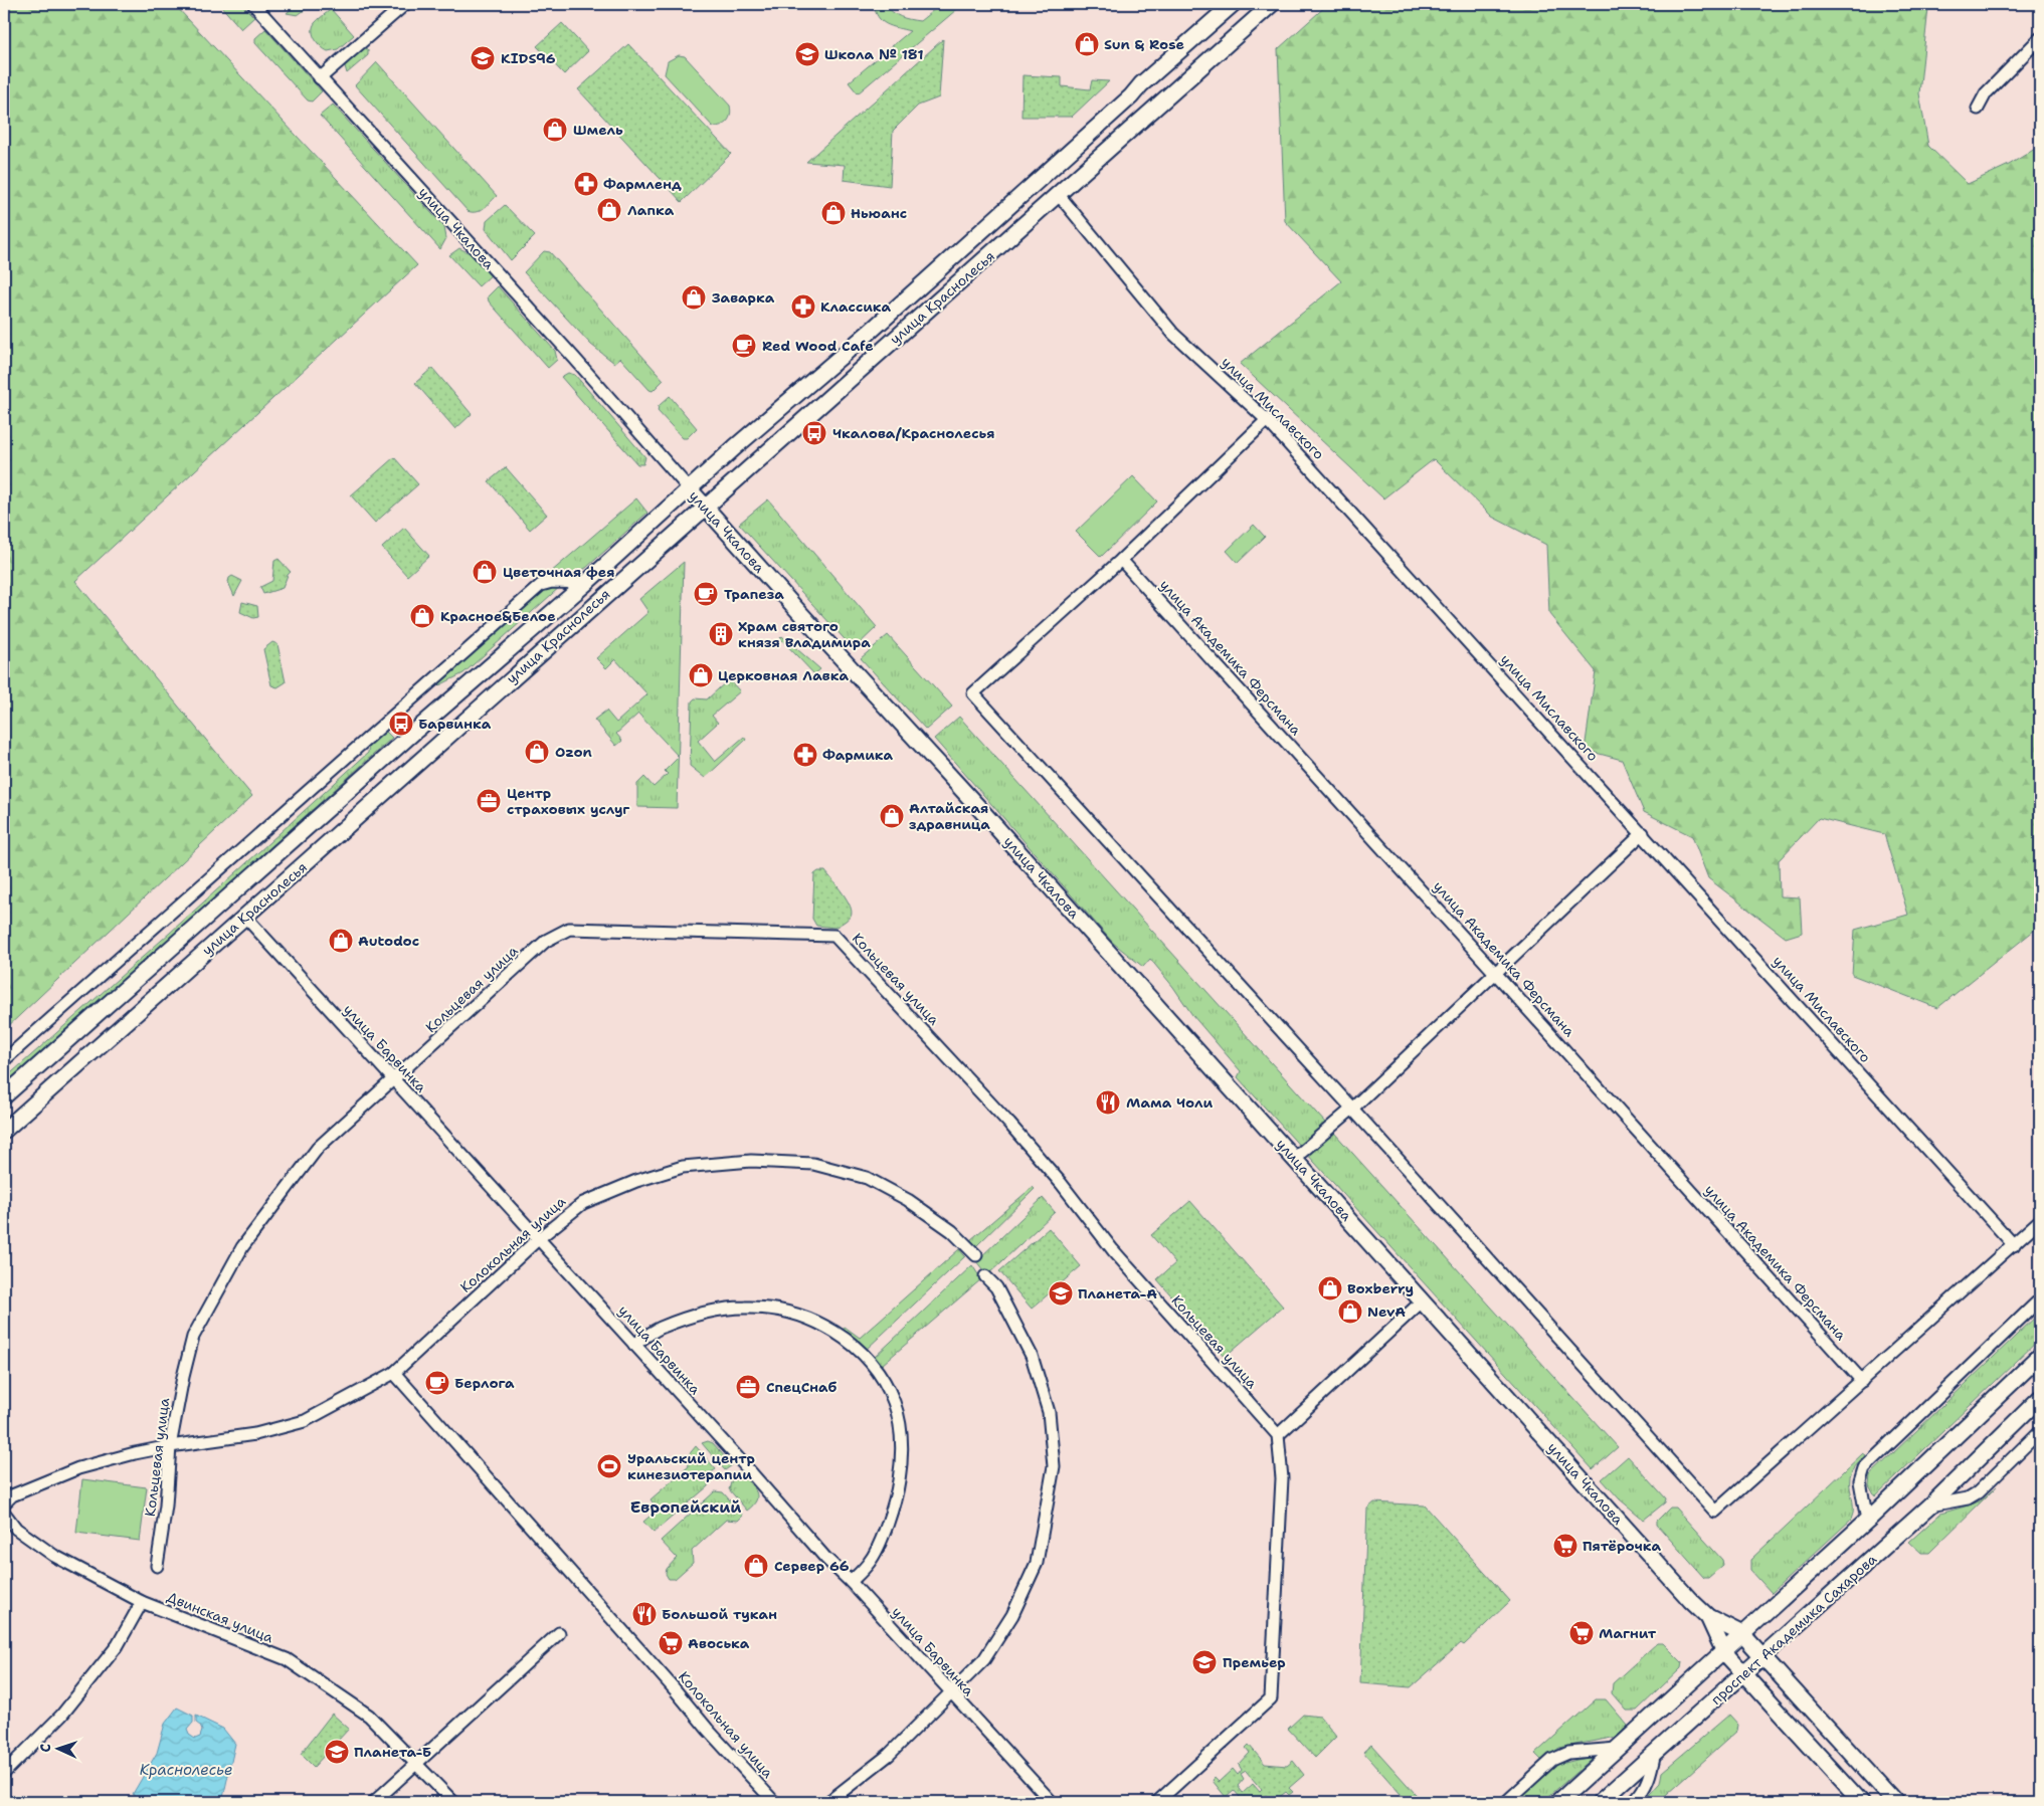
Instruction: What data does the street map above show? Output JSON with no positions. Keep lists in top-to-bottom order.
{
  "streets": {
    "street": [
      "улица Чкалова",
      "улица Краснолесья",
      "улица Миславского",
      "улица Академика Ферсмана",
      "Кольцевая улица",
      "улица Барвинка",
      "Колокольная улица",
      "Двинская улица",
      "проспект Академика Сахарова"
    ]
  },
  "crossings": [
    ["улица Чкалова", "улица Краснолесья"],
    ["улица Чкалова", "проспект Академика Сахарова"],
    ["улица Краснолесья", "улица Миславского"],
    ["улица Краснолесья", "улица Барвинка"],
    ["Кольцевая улица", "улица Барвинка"],
    ["Кольцевая улица", "Колокольная улица"],
    ["улица Барвинка", "Колокольная улица"]
  ],
  "districts": ["Европейский"],
  "water": ["Краснолесье"],
  "places": {
    "shop": [
      "Sun & Rose",
      "Шмель",
      "Лапка",
      "Ньюанс",
      "Заварка",
      "Цветочная фея",
      "Красное&Белое",
      "Церковная Лавка",
      "Ozon",
      "Алтайская здравница",
      "Autodoc",
      "Boxberry",
      "NevA",
      "Сервер 66"
    ],
    "school or university": [
      "Школа № 181",
      "KIDS96",
      "Планета-А",
      "Премьер",
      "Планета-Б"
    ],
    "pharmacy": ["Фармленд", "Классика", "Фармика"],
    "cafe": ["Red Wood Cafe", "Трапеза", "Берлога"],
    "bus stop": ["Чкалова/Краснолесья", "Барвинка"],
    "building": ["Храм святого князя Владимира"],
    "office": ["Центр страховых услуг", "СпецСнаб"],
    "restaurant": ["Мама Чоли", "Большой тукан"],
    "sports": ["Уральский центр кинезиотерапии"],
    "supermarket": ["Пятёрочка", "Магнит", "Авоська"]
  },
  "north": "left"
}
